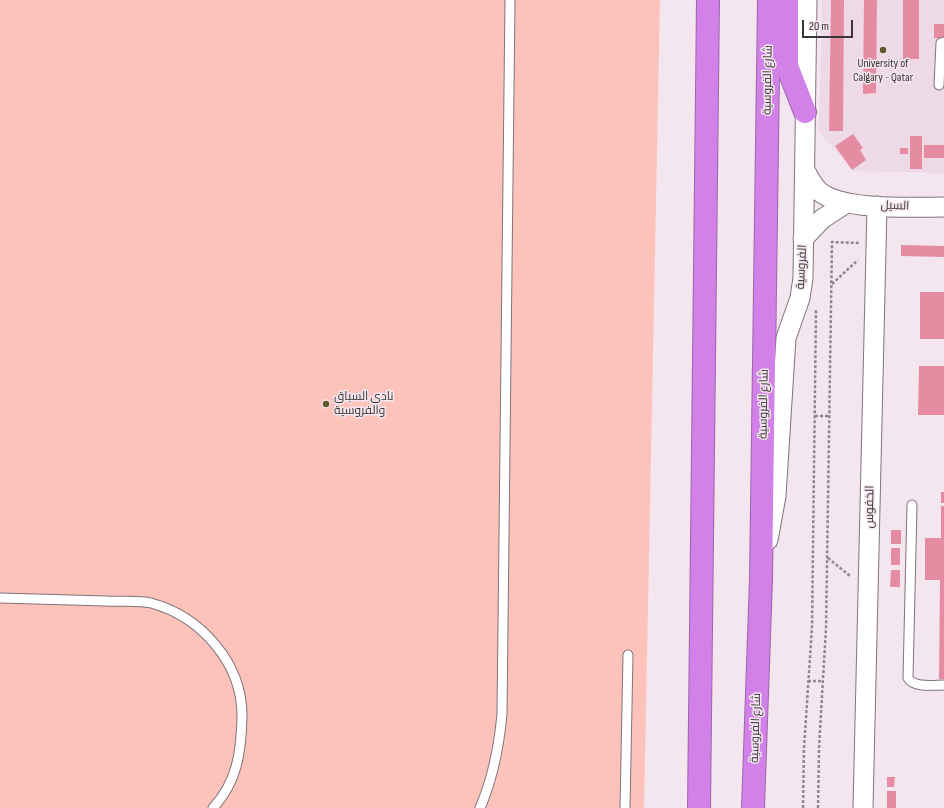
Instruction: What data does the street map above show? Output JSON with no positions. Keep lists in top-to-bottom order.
{
  "streets": {
    "highway": ["شارع الفروسية"],
    "street": ["السيل", "الفروسية", "الخفوس"]
  },
  "crossings": [
    ["شارع الفروسية", "الفروسية"],
    ["السيل", "الفروسية"],
    ["السيل", "الخفوس"]
  ],
  "places": ["University of Calgary - Qatar", "نادي السباق والفروسية"],
  "scale_bar": "20 m"
}
